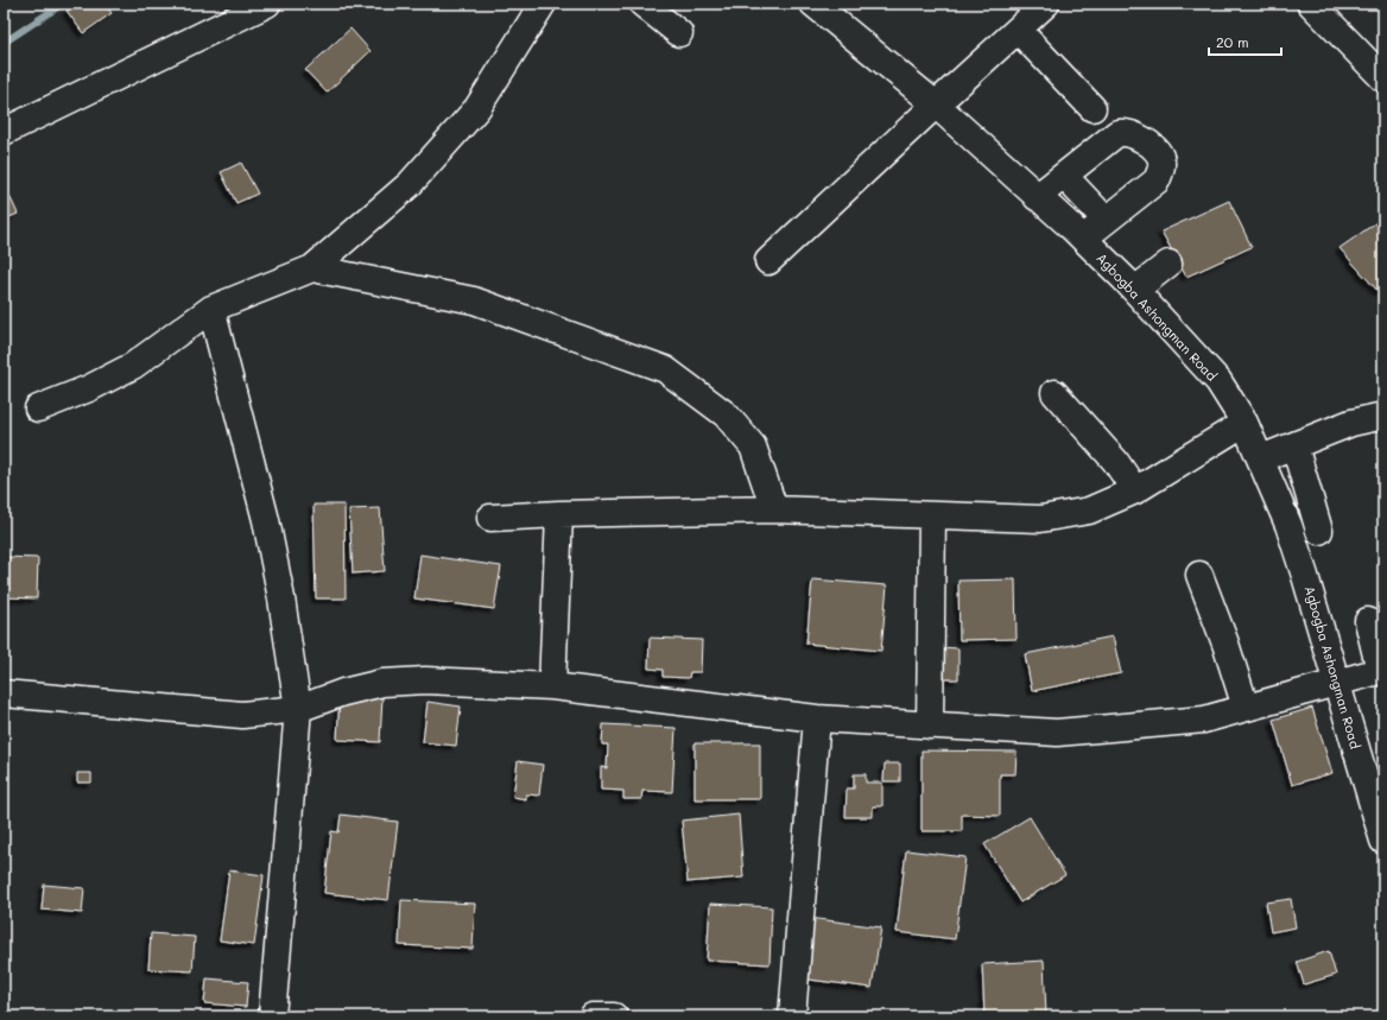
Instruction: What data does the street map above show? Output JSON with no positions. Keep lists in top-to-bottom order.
{
  "streets": {
    "street": ["Agbogba Ashongman Road"]
  },
  "scale_bar": "20 m"
}
